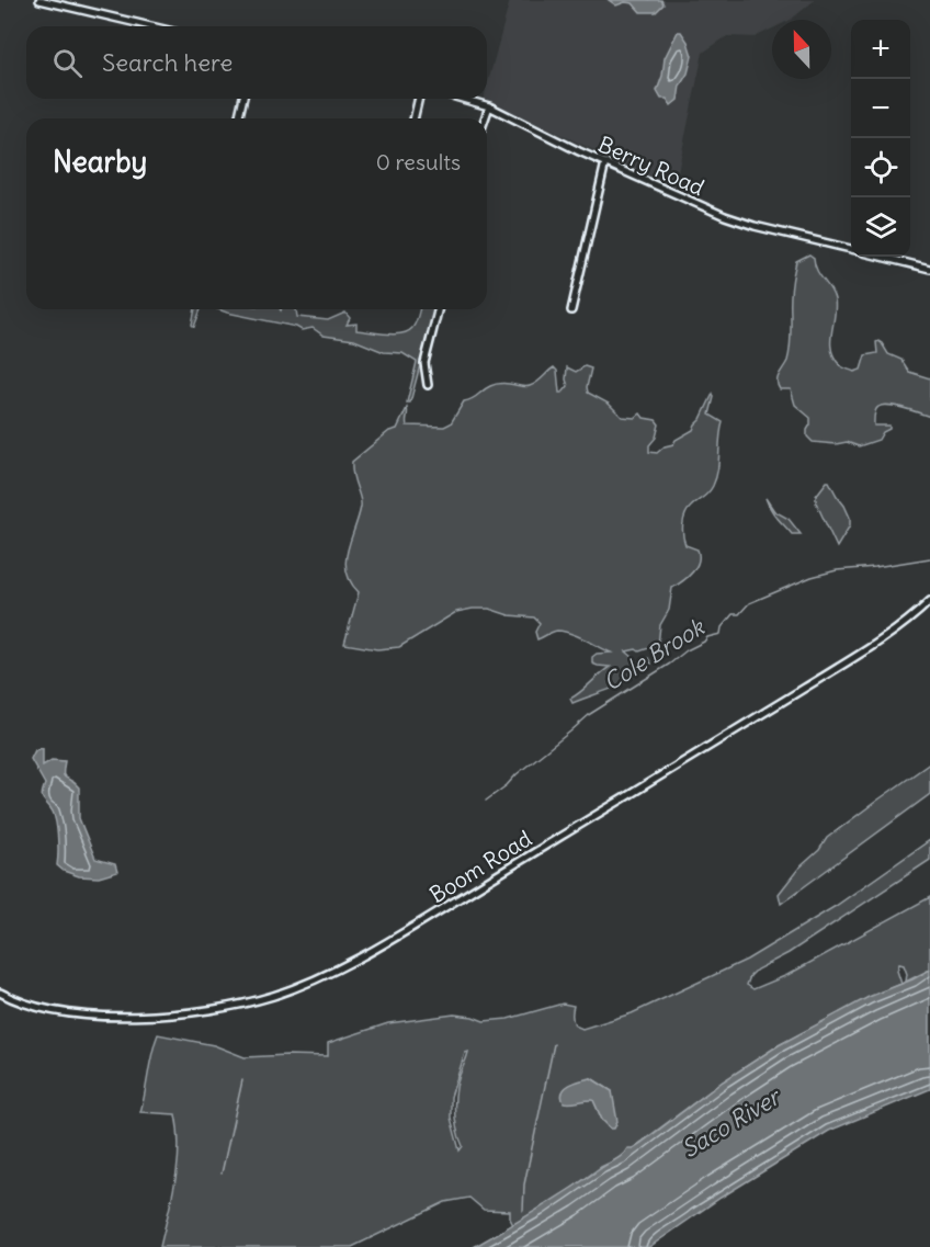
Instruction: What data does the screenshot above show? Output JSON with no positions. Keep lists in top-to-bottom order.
{
  "streets": {
    "street": ["Berry Road", "Boom Road"]
  },
  "water": ["Cole Brook", "Saco River"],
  "north": "top",
  "page": {
    "map_buttons": ["+", "−"],
    "search": "Search here",
    "heading": ["Nearby", "0 results"]
  }
}
